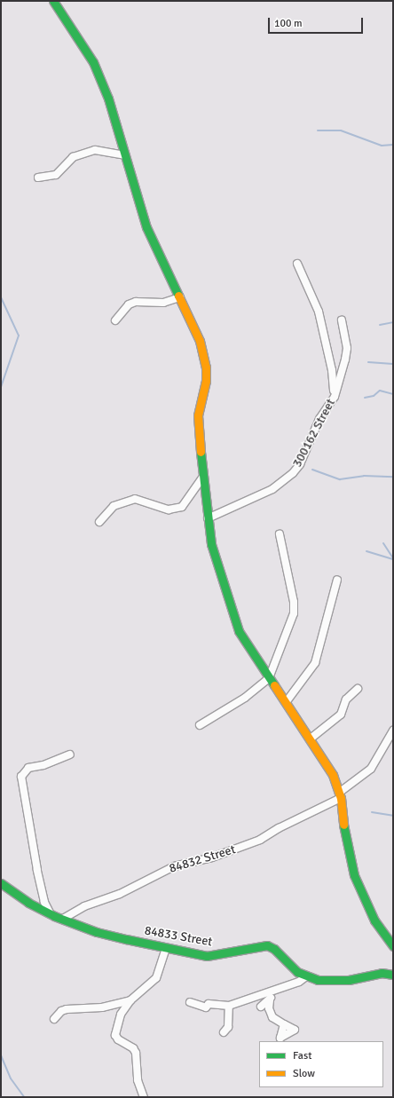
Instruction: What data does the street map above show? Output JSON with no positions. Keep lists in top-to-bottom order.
{
  "streets": {
    "street": ["300162 Street", "84832 Street", "84833 Street"]
  },
  "crossings": [
    ["84832 Street", "84833 Street"]
  ],
  "legend": ["Fast", "Slow"],
  "scale_bar": "100 m"
}
